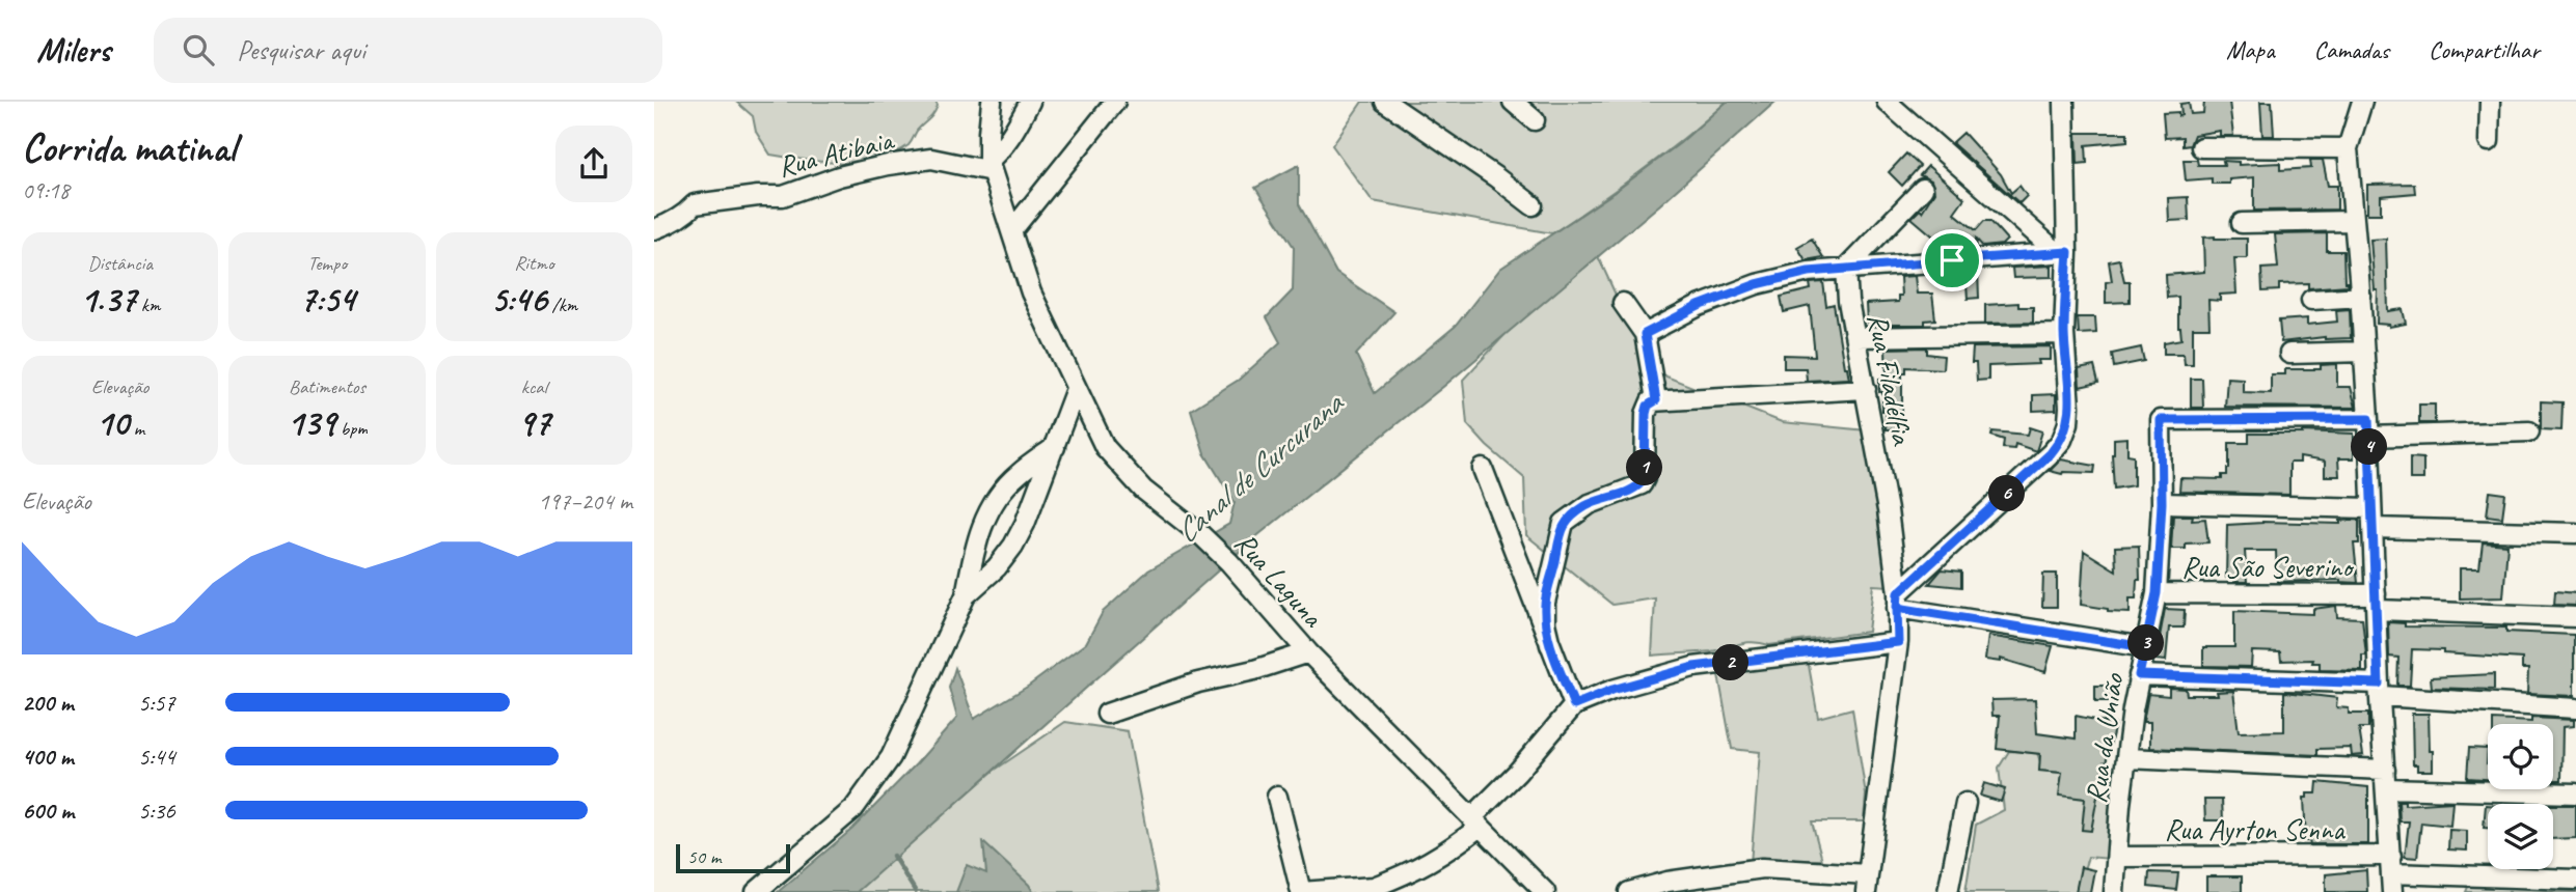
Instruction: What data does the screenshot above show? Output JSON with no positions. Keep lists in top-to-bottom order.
{
  "streets": {
    "street": [
      "Rua Atibaia",
      "Rua Filadélfia",
      "Rua São Severino",
      "Rua Laguna",
      "Rua da União",
      "Rua Ayrton Senna"
    ]
  },
  "crossings": [
    ["Rua Atibaia", "Rua Laguna"],
    ["Rua São Severino", "Rua da União"],
    ["Rua da União", "Rua Ayrton Senna"]
  ],
  "water": ["Canal de Curcurana"],
  "scale_bar": "50 m",
  "page": {
    "header": "Milers",
    "search": "Pesquisar aqui",
    "nav": ["Mapa", "Camadas", "Compartilhar"],
    "heading": ["Corrida matinal", "09:18"],
    "stats": [
      ["Distância", "1.37 km"],
      ["Tempo", "7:54"],
      ["Ritmo", "5:46 /km"],
      ["Elevação", "10 m"],
      ["Batimentos", "139 bpm"],
      ["kcal", "97"]
    ],
    "pins": [
      "4",
      "1",
      "6",
      "3",
      "2"
    ],
    "chart": ["Elevação", "197–204 m"],
    "list": [
      {
        "name": "200 m",
        "note": "5:57"
      },
      {
        "name": "400 m",
        "note": "5:44"
      },
      {
        "name": "600 m",
        "note": "5:36"
      }
    ],
    "scale": "50 m"
  }
}
